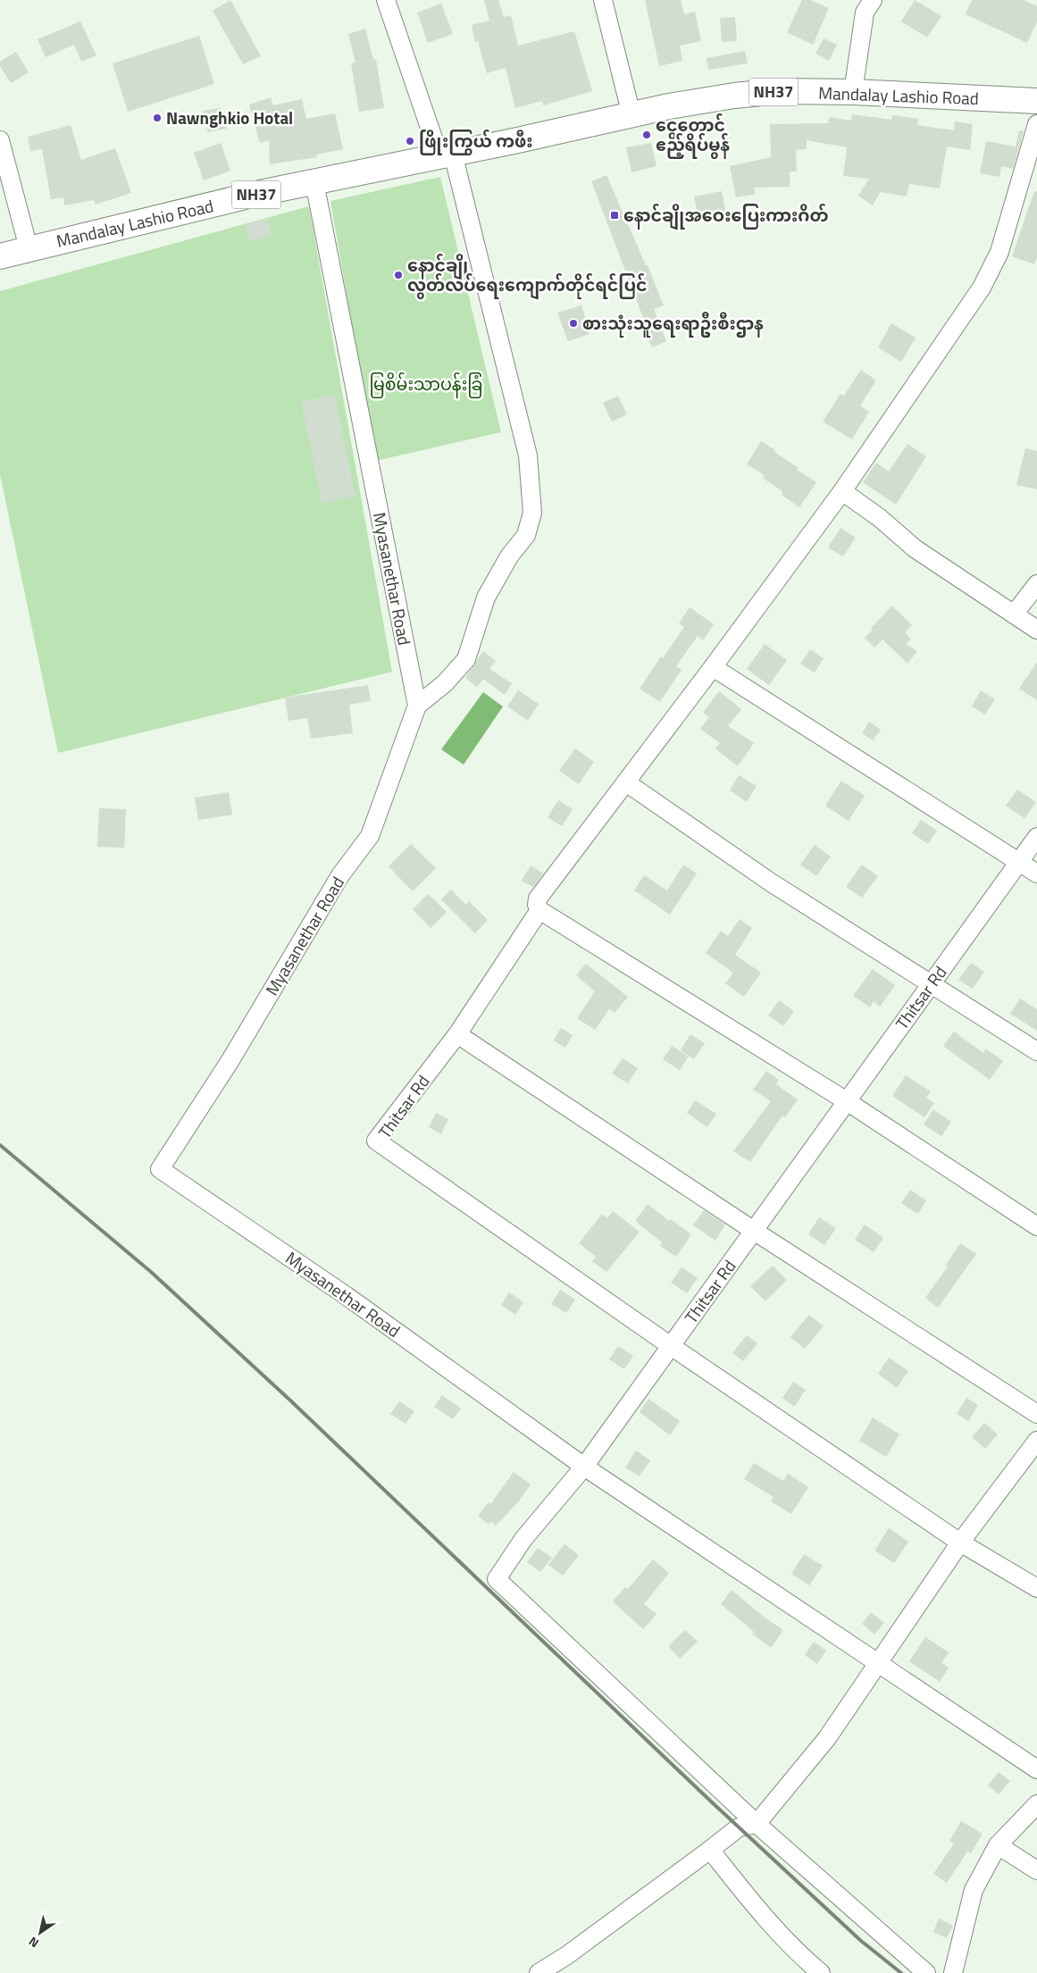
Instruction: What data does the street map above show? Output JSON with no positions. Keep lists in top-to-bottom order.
{
  "streets": {
    "highway": ["NH37", "Mandalay Lashio Road"],
    "street": ["Myasanethar Road", "Thitsar Rd"]
  },
  "crossings": [
    ["Mandalay Lashio Road", "Myasanethar Road"]
  ],
  "parks": ["မြစိမ်းသာပန်းခြံ"],
  "places": {
    "other": [
      "Nawnghkio Hotal",
      "ငွေတောင် ဧည့်ရိပ်မွန်",
      "ဖြိုးကြွယ် ကဖီး",
      "နောင်ချို လွတ်လပ်ရေးကျောက်တိုင်ရင်ပြင်",
      "စားသုံးသူရေးရာဦးစီးဌာန"
    ],
    "transit": ["နောင်ချိုအဝေးပြေးကားဂိတ်"]
  },
  "north": "bottom left"
}
